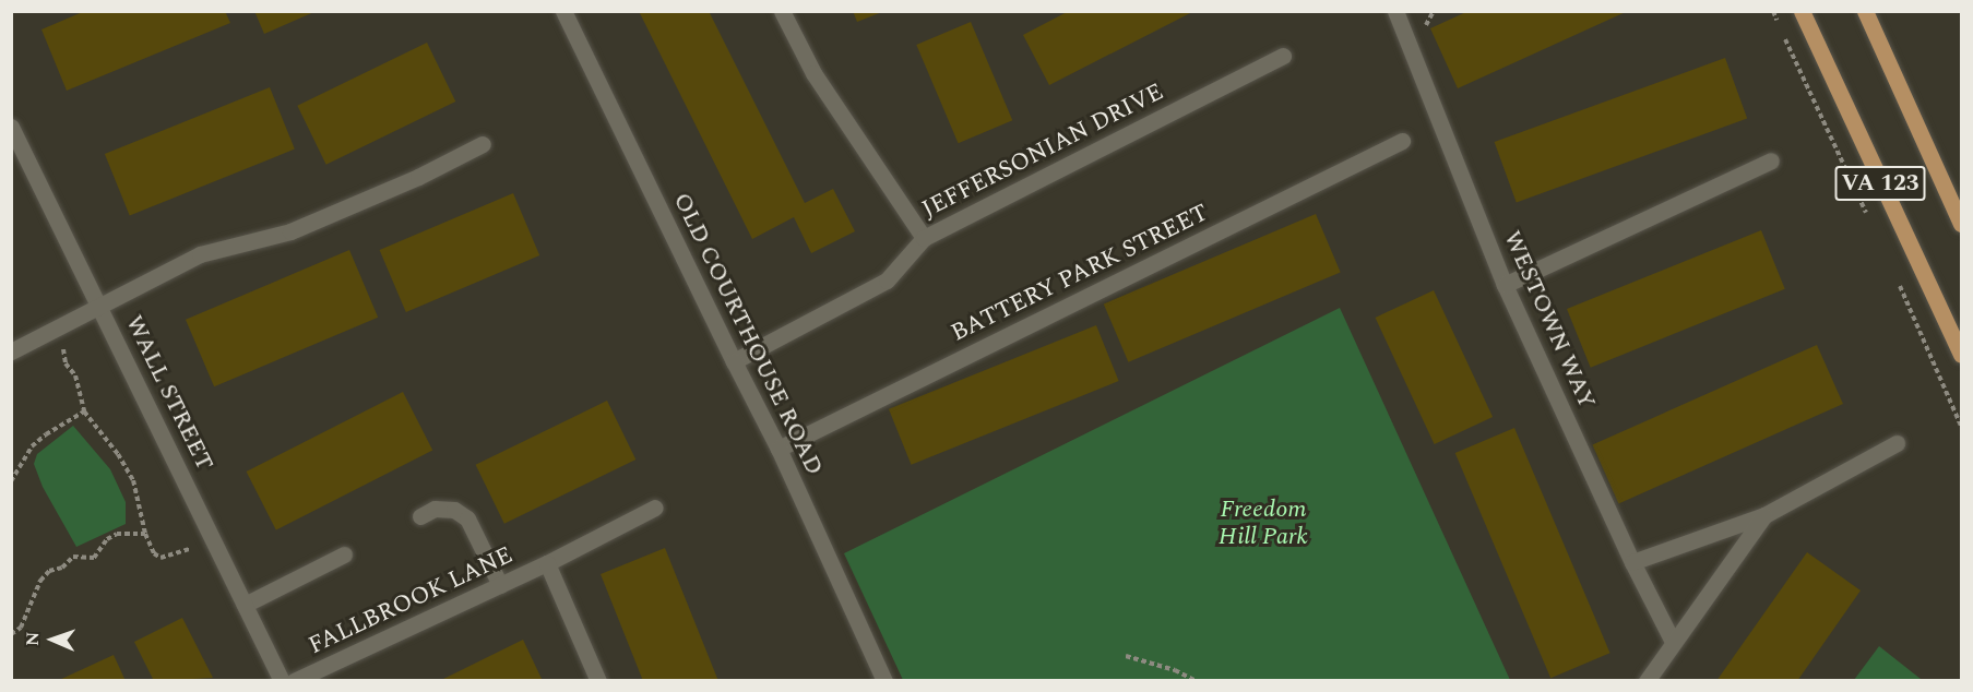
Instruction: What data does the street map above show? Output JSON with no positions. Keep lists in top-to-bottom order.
{
  "streets": {
    "main road": ["VA 123"],
    "street": [
      "JEFFERSONIAN DRIVE",
      "BATTERY PARK STREET",
      "WESTOWN WAY",
      "OLD COURTHOUSE ROAD",
      "WALL STREET",
      "FALLBROOK LANE"
    ]
  },
  "crossings": [
    ["JEFFERSONIAN DRIVE", "OLD COURTHOUSE ROAD"],
    ["BATTERY PARK STREET", "OLD COURTHOUSE ROAD"]
  ],
  "parks": ["Freedom Hill Park"],
  "north": "left"
}
